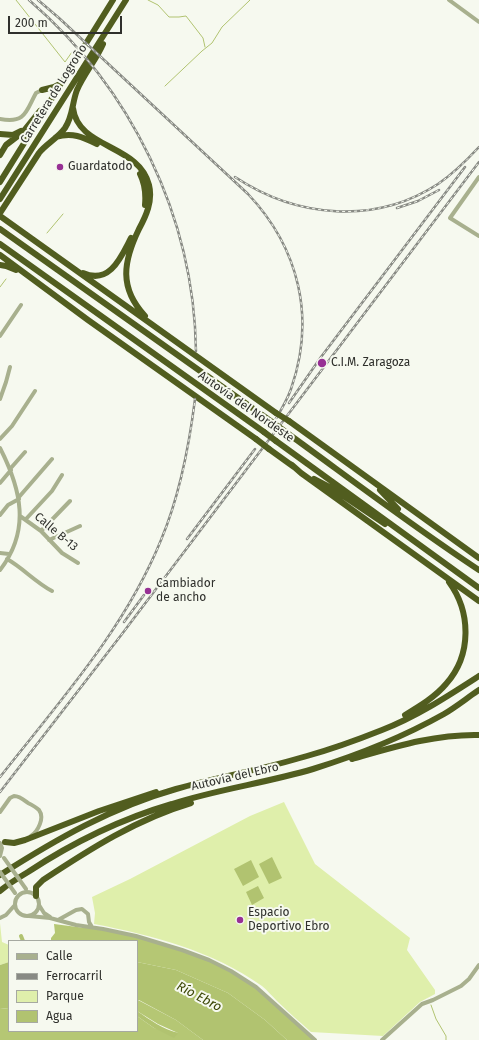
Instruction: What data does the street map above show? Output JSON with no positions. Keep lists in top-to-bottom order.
{
  "streets": {
    "highway": ["Carretera de Logroño", "Autovía del Nordeste", "Autovía del Ebro"],
    "street": ["Calle B-13"]
  },
  "water": ["Río Ebro"],
  "places": [
    "Guardatodo",
    "C.I.M. Zaragoza",
    "Cambiador de ancho",
    "Espacio Deportivo Ebro"
  ],
  "legend": [
    "Calle",
    "Ferrocarril",
    "Parque",
    "Agua"
  ],
  "scale_bar": "200 m"
}
